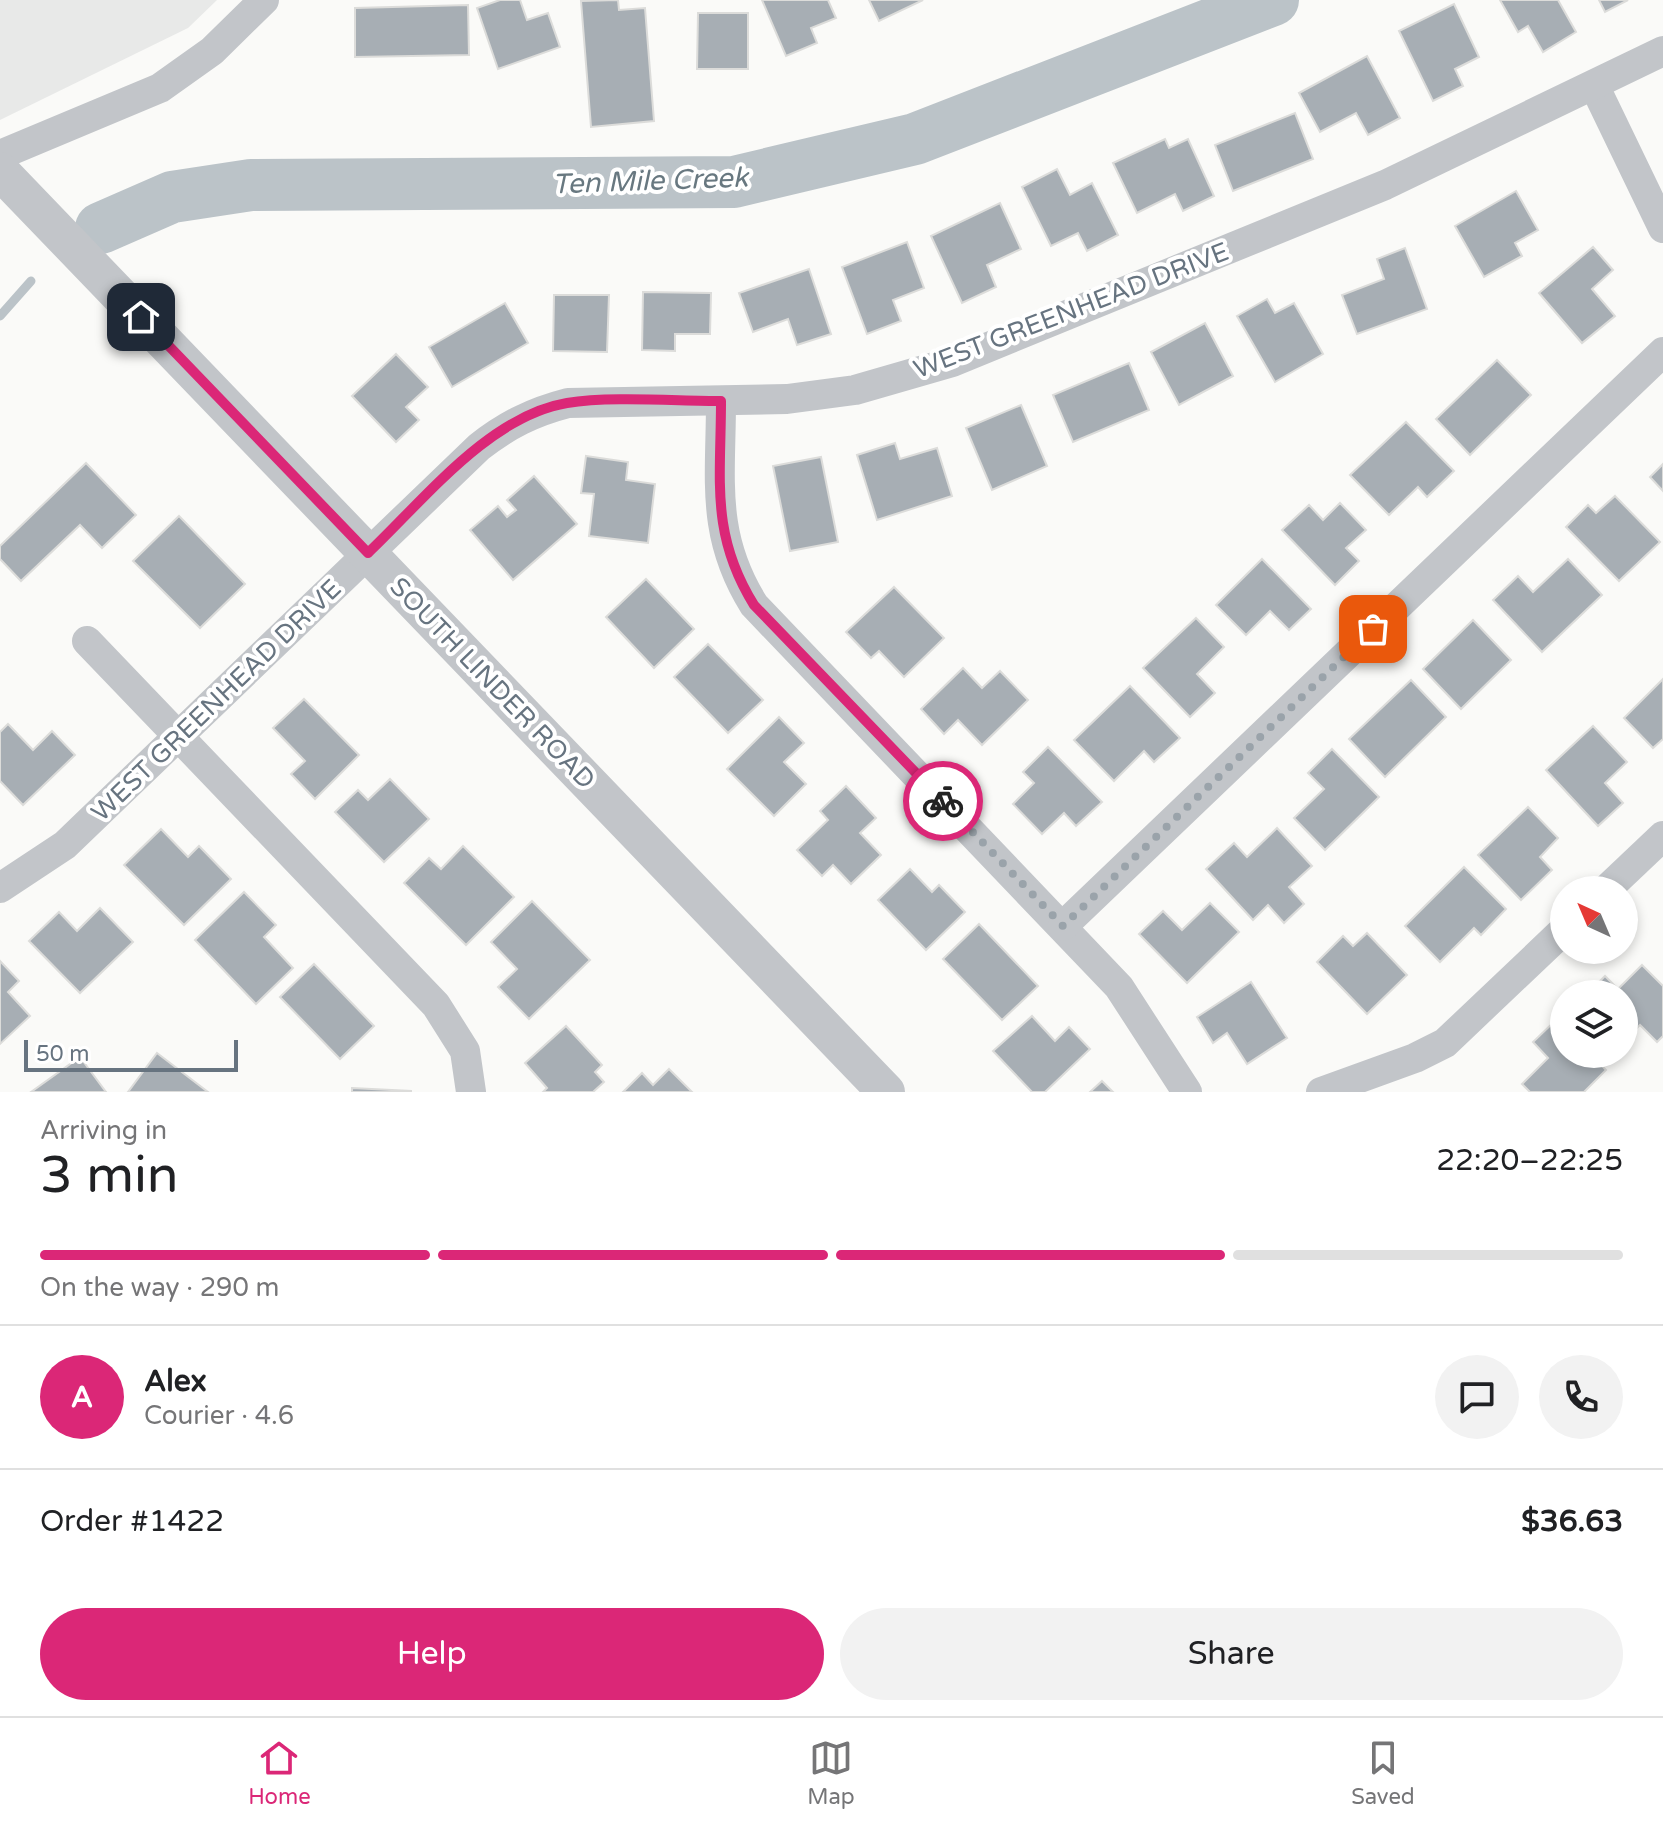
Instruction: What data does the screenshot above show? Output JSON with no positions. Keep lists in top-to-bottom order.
{
  "streets": {
    "street": ["WEST GREENHEAD DRIVE", "SOUTH LINDER ROAD"]
  },
  "crossings": [
    ["WEST GREENHEAD DRIVE", "SOUTH LINDER ROAD"]
  ],
  "water": ["Ten Mile Creek"],
  "scale_bar": "50 m",
  "north": "top left",
  "page": {
    "scale": "50 m",
    "heading": ["3 min", "Arriving in", "22:20–22:25"],
    "panel": [
      "Alex",
      "Courier · 4.6",
      "Order #1422",
      "$36.63"
    ],
    "bar": "On the way · 290 m",
    "round": "A",
    "buttons": ["Help", "Share"],
    "tabs": ["Home", "Map", "Saved"]
  }
}
